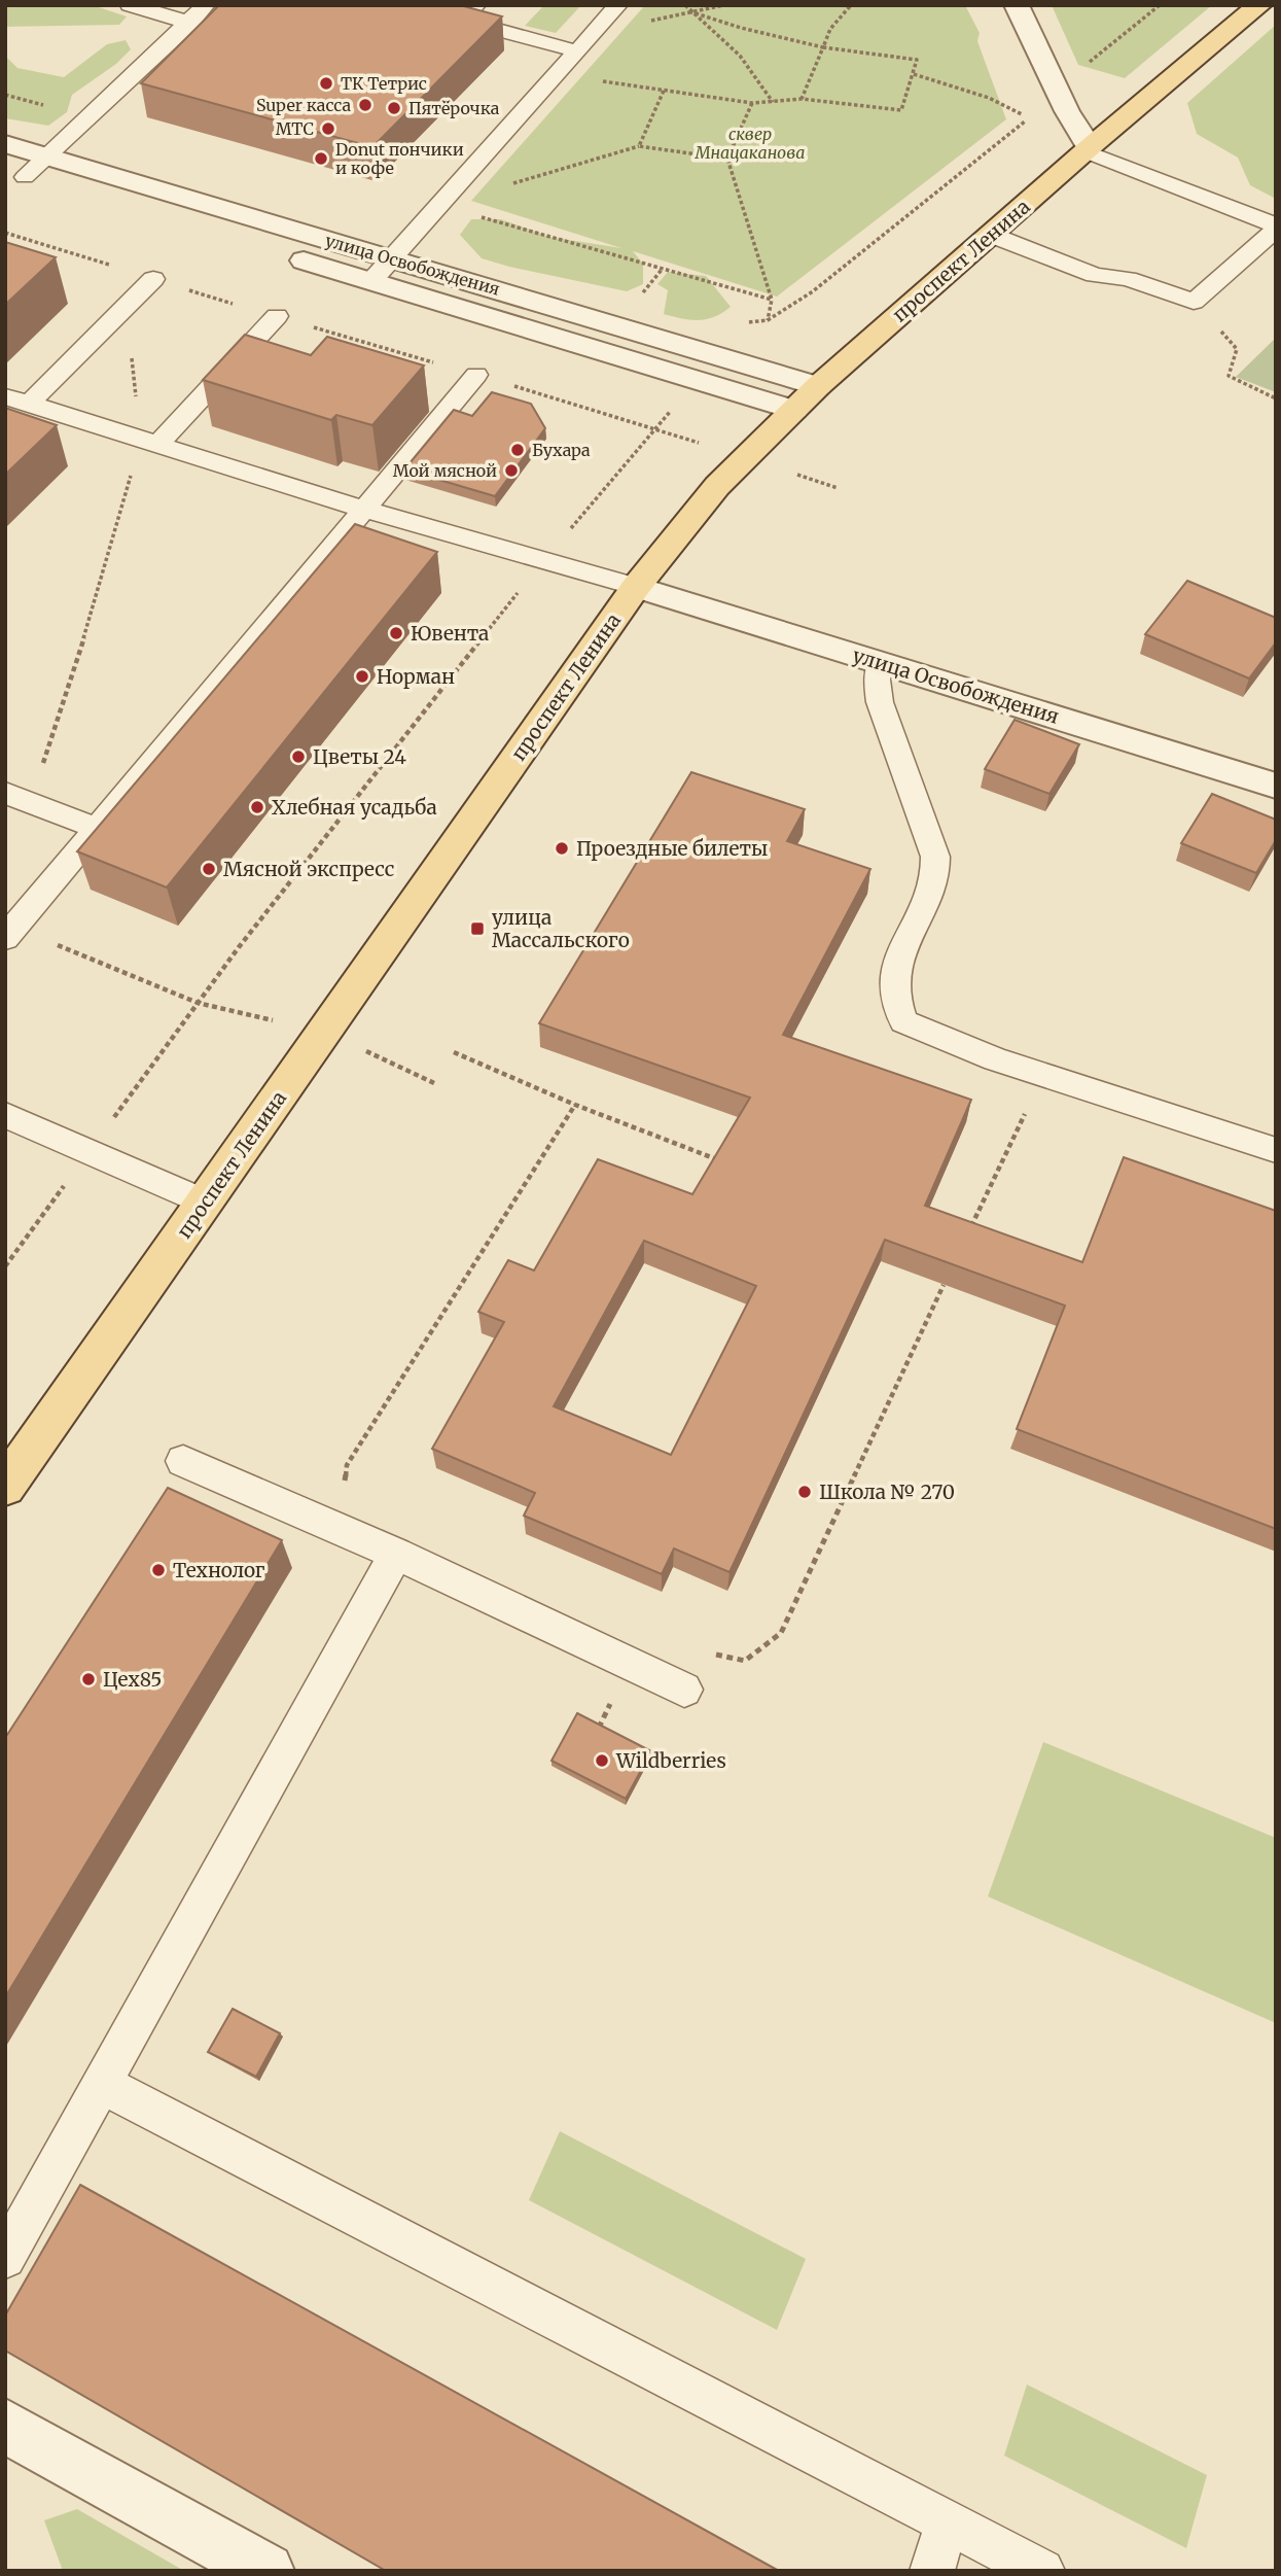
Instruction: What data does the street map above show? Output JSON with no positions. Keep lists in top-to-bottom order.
{
  "streets": {
    "main road": ["проспект Ленина"],
    "street": ["улица Освобождения"]
  },
  "crossings": [
    ["проспект Ленина", "улица Освобождения"]
  ],
  "parks": ["сквер Мнацаканова"],
  "places": {
    "other": [
      "ТК Тетрис",
      "Super касса",
      "Пятёрочка",
      "МТС",
      "Donut пончики и кофе",
      "Бухара",
      "Мой мясной",
      "Ювента",
      "Норман",
      "Цветы 24",
      "Хлебная усадьба",
      "Проездные билеты",
      "Мясной экспресс",
      "Школа № 270",
      "Технолог",
      "Цех85",
      "Wildberries"
    ],
    "transit": ["улица Массальского"]
  }
}
